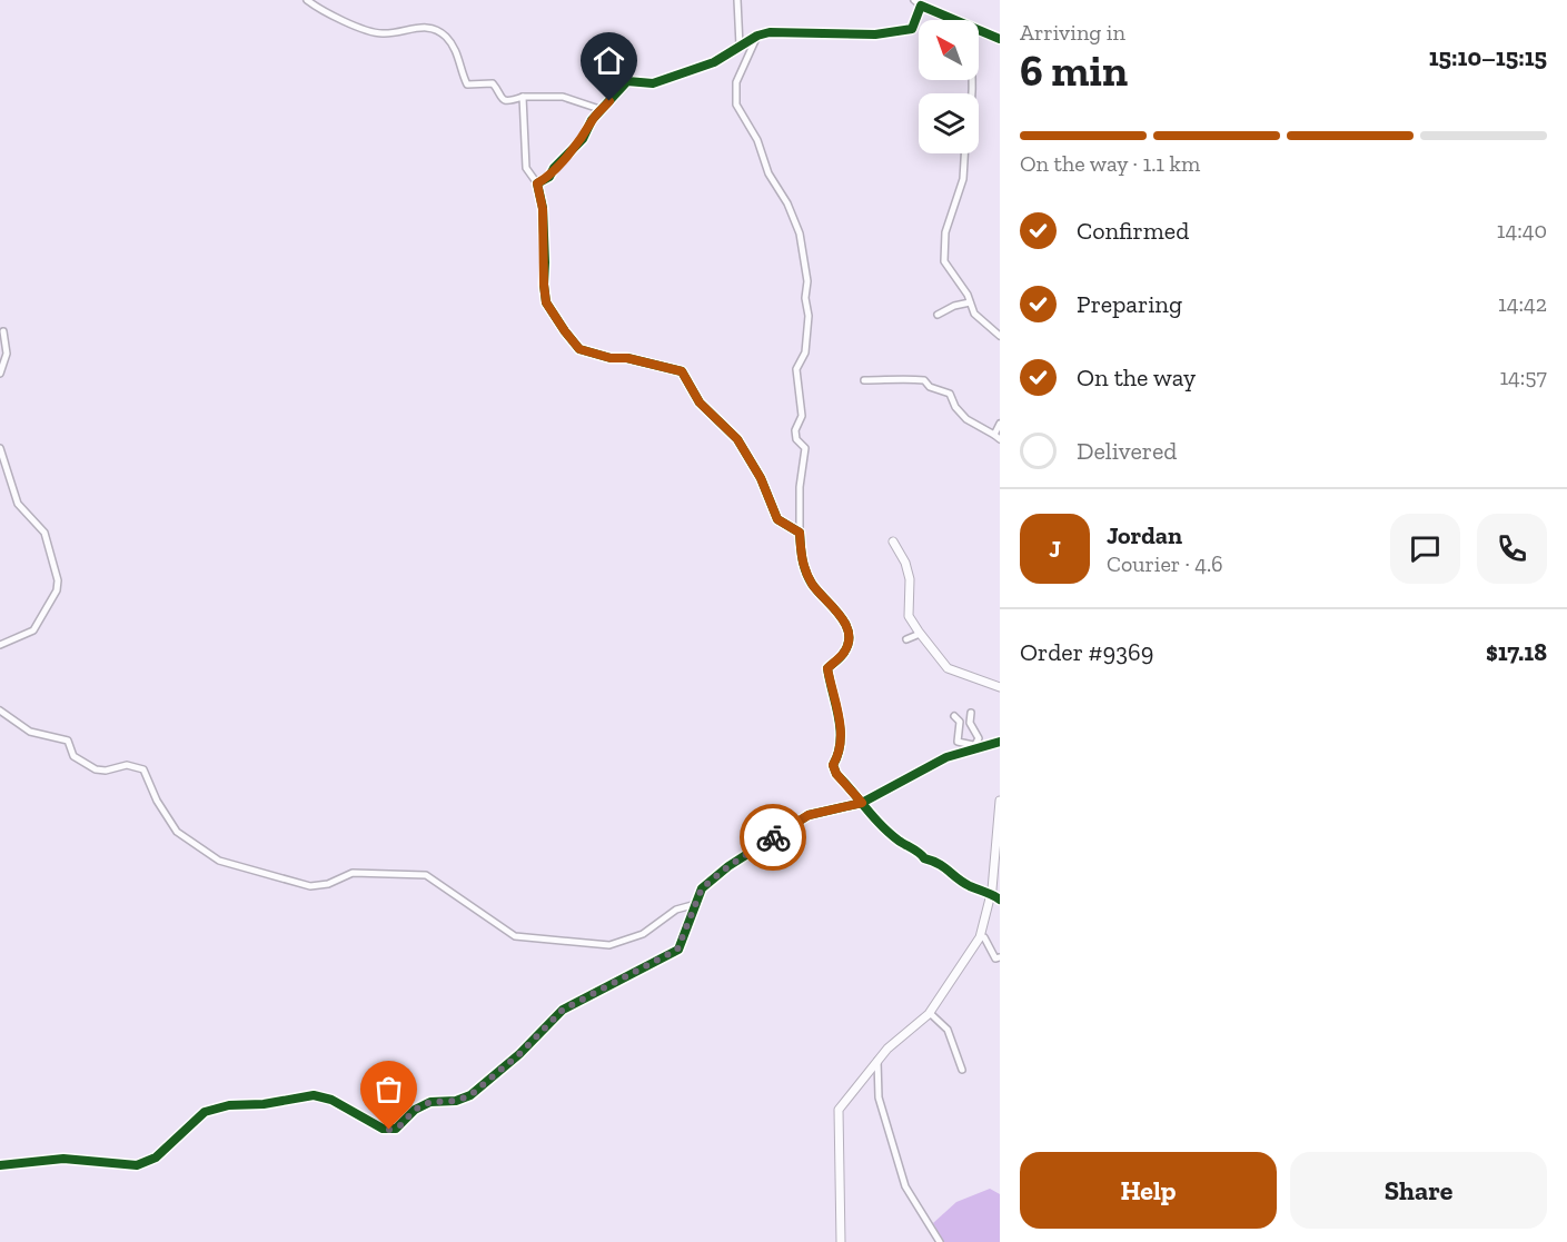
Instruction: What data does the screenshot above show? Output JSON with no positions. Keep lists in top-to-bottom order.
{
  "north": "top left",
  "page": {
    "heading": ["6 min", "Arriving in", "15:10–15:15"],
    "panel": [
      "Jordan",
      "Courier · 4.6",
      "Order #9369",
      "$17.18"
    ],
    "bar": "On the way · 1.1 km",
    "list": [
      ["Confirmed", "14:40"],
      ["Preparing", "14:42"],
      ["On the way", "14:57"],
      "Delivered"
    ],
    "round": "J",
    "buttons": ["Help", "Share"]
  }
}
